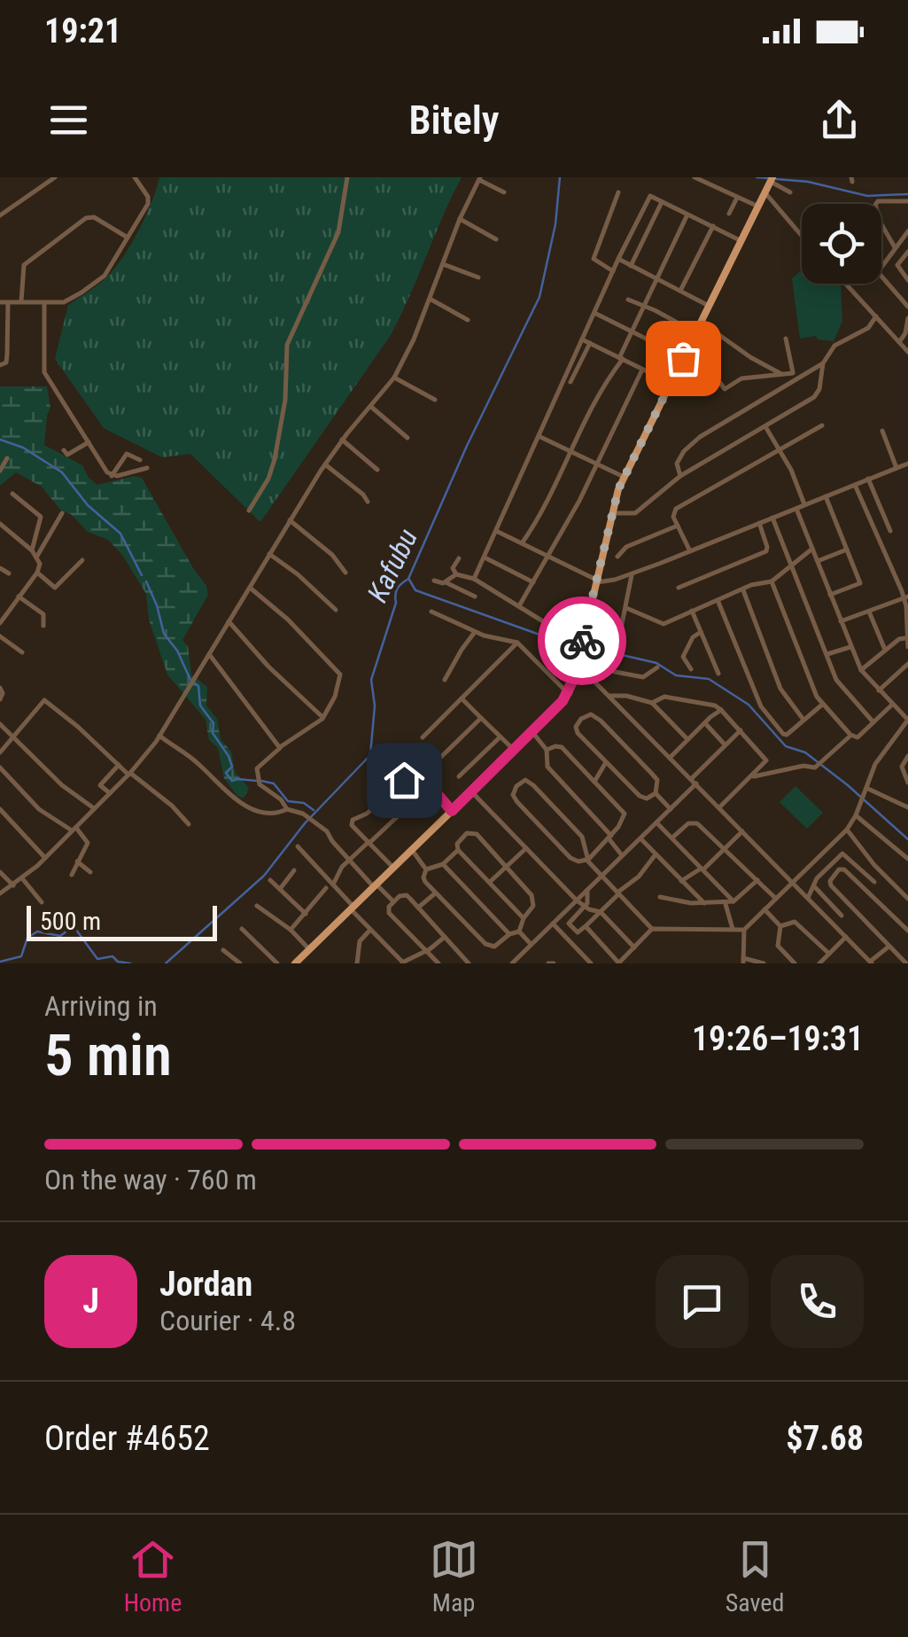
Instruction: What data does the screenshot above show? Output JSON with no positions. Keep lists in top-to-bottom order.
{
  "water": ["Kafubu"],
  "scale_bar": "500 m",
  "page": {
    "status": "19:21",
    "header": "Bitely",
    "scale": "500 m",
    "heading": ["5 min", "Arriving in", "19:26–19:31"],
    "panel": [
      "Jordan",
      "Courier · 4.8",
      "Order #4652",
      "$7.68"
    ],
    "bar": "On the way · 760 m",
    "round": "J",
    "tabs": ["Home", "Map", "Saved"]
  }
}
